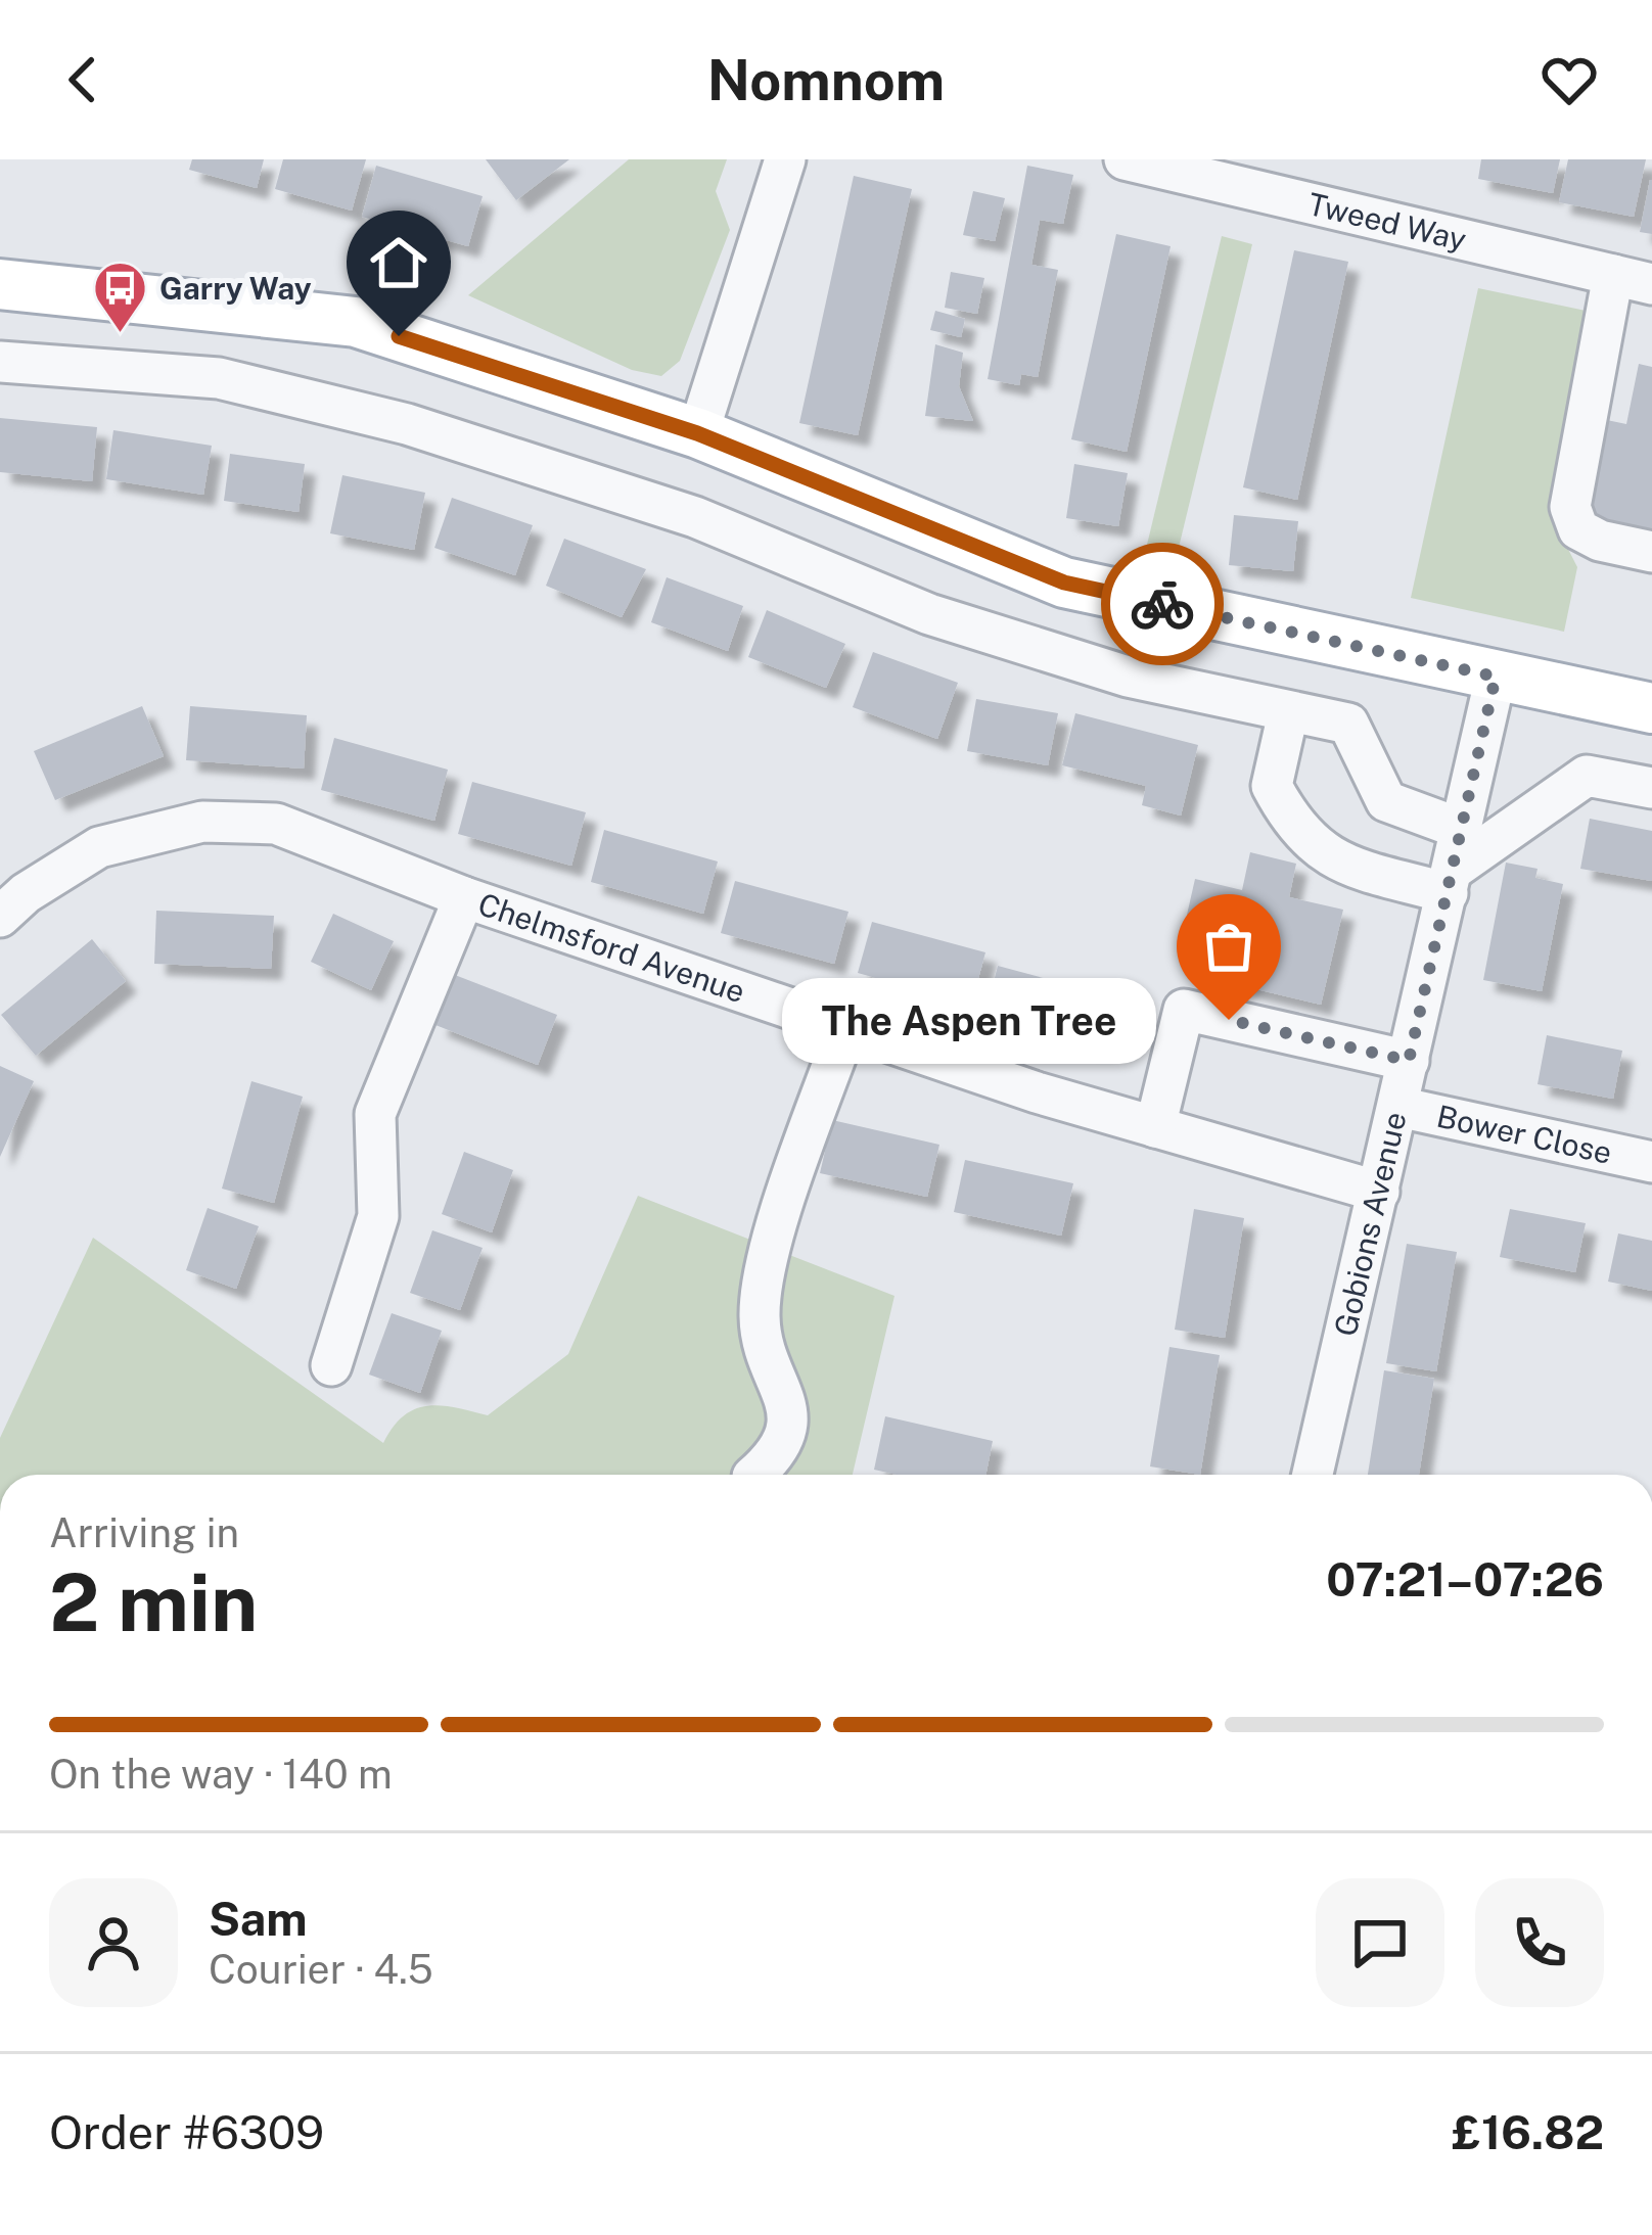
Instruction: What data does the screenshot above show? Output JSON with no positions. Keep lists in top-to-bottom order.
{
  "streets": {
    "street": [
      "Tweed Way",
      "Chelmsford Avenue",
      "Bower Close",
      "Gobions Avenue"
    ]
  },
  "crossings": [
    ["Chelmsford Avenue", "Gobions Avenue"],
    ["Bower Close", "Gobions Avenue"]
  ],
  "places": {
    "bus stop": ["Garry Way"],
    "other": ["The Aspen Tree"]
  },
  "page": {
    "header": "Nomnom",
    "bubble": "The Aspen Tree",
    "heading": ["2 min", "Arriving in", "07:21–07:26"],
    "panel": [
      "Sam",
      "Courier · 4.5",
      "Order #6309",
      "£16.82"
    ],
    "bar": "On the way · 140 m"
  }
}
